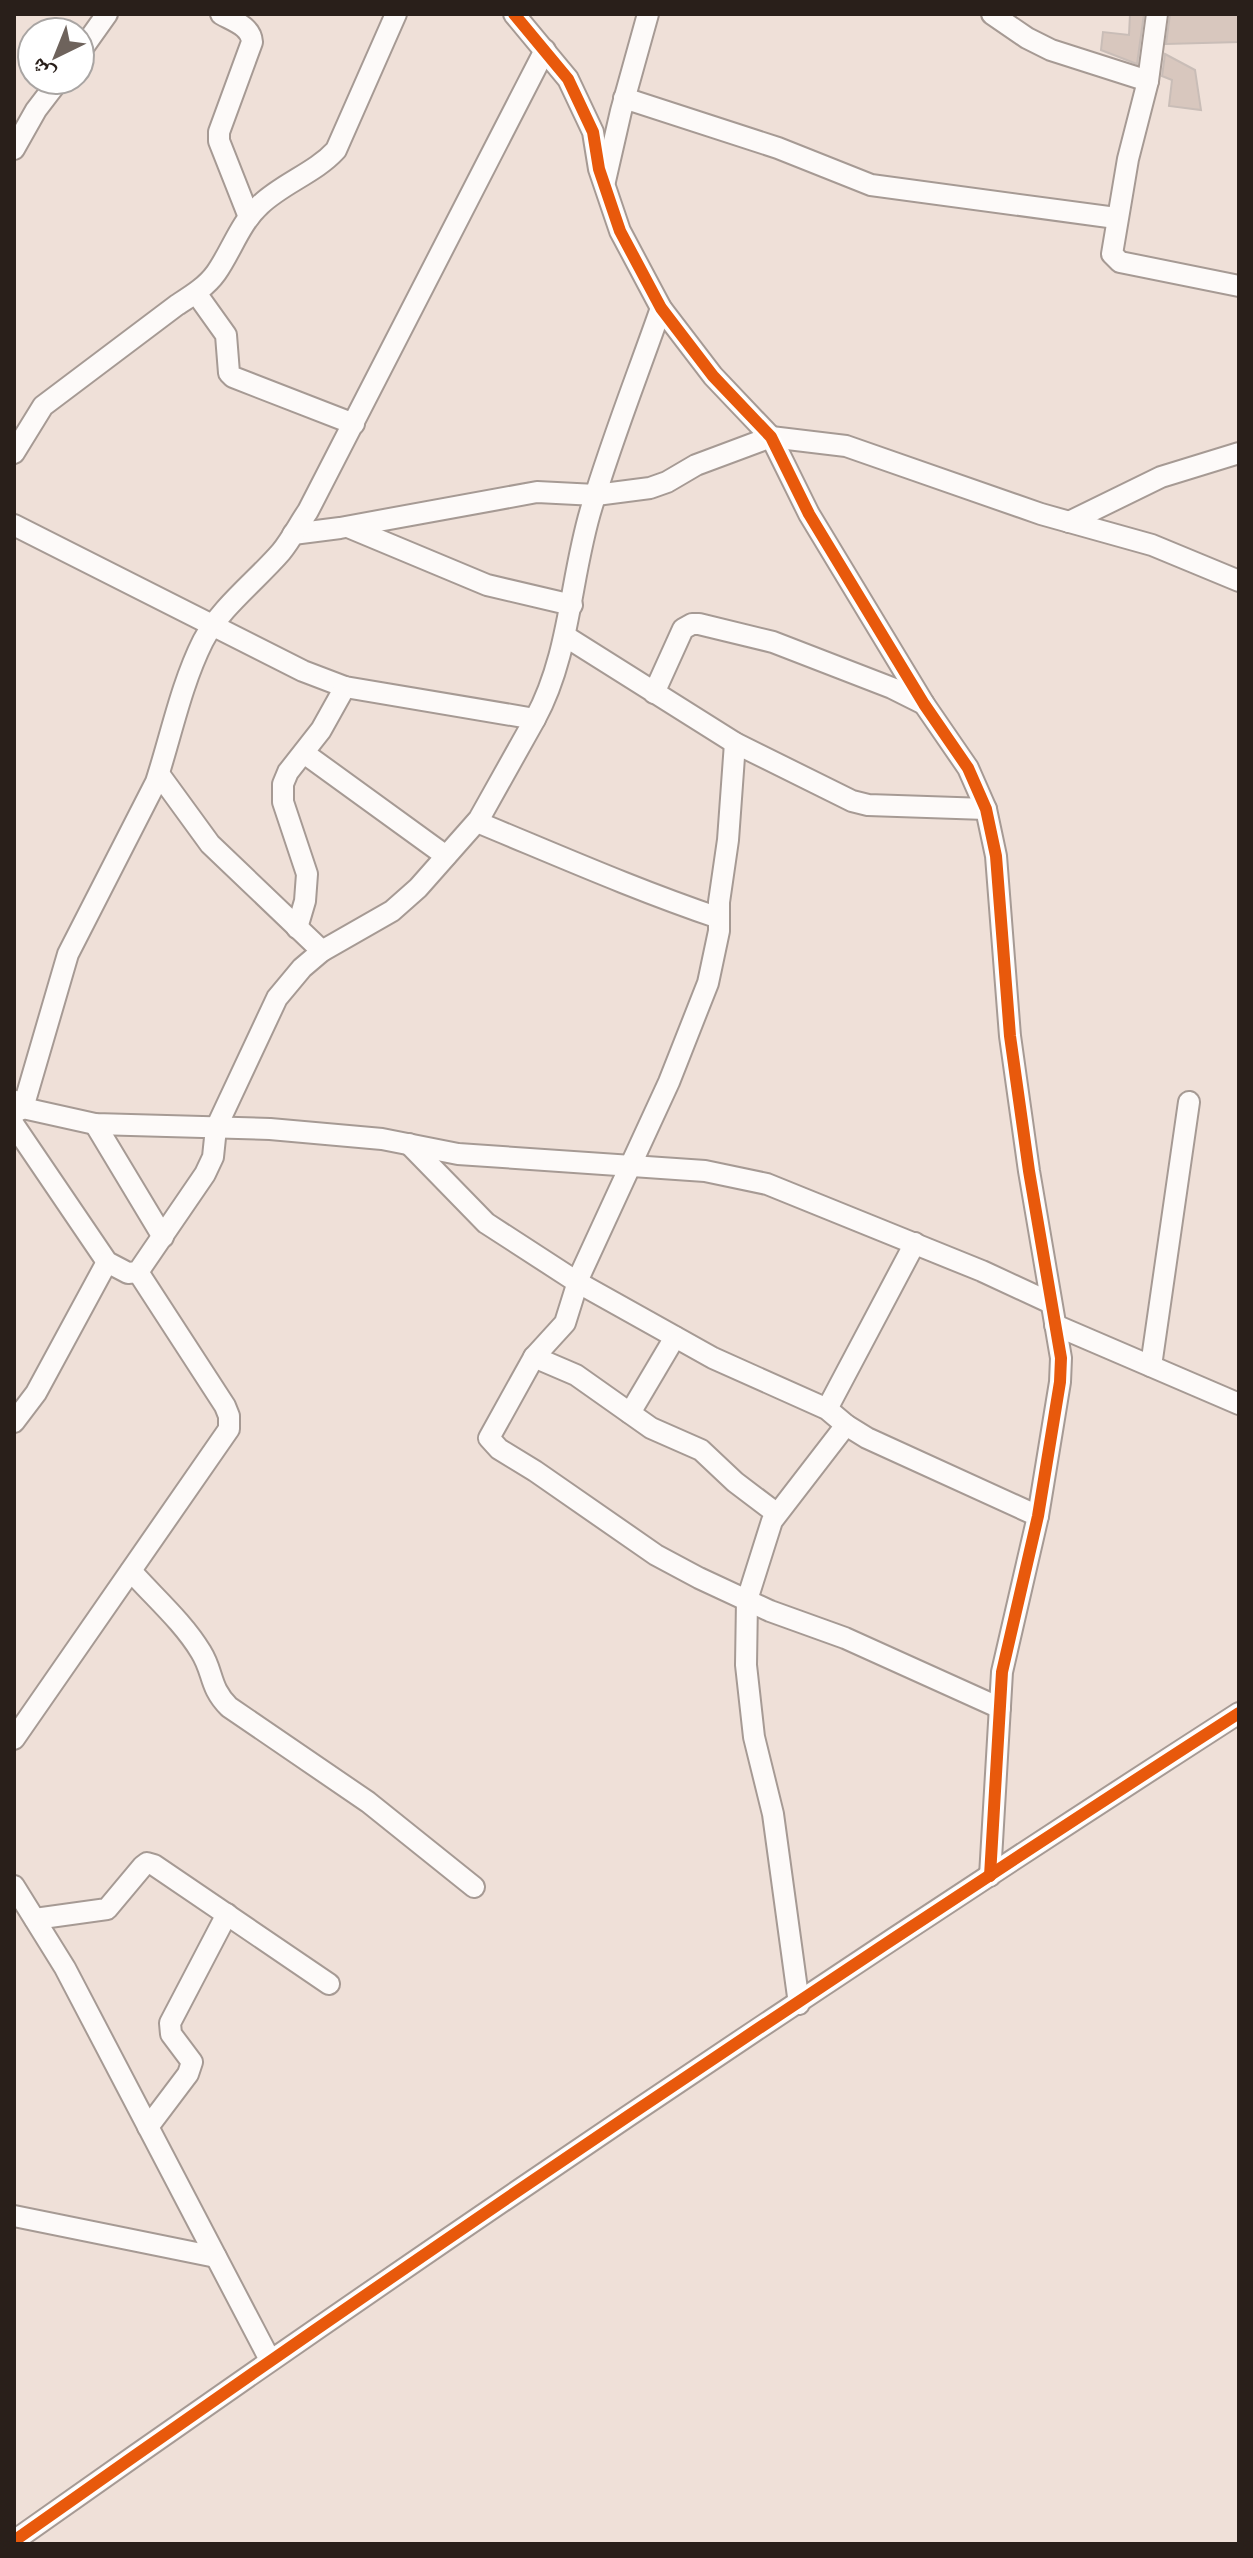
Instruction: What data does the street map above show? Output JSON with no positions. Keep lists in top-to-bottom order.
{
  "north": "bottom left"
}
